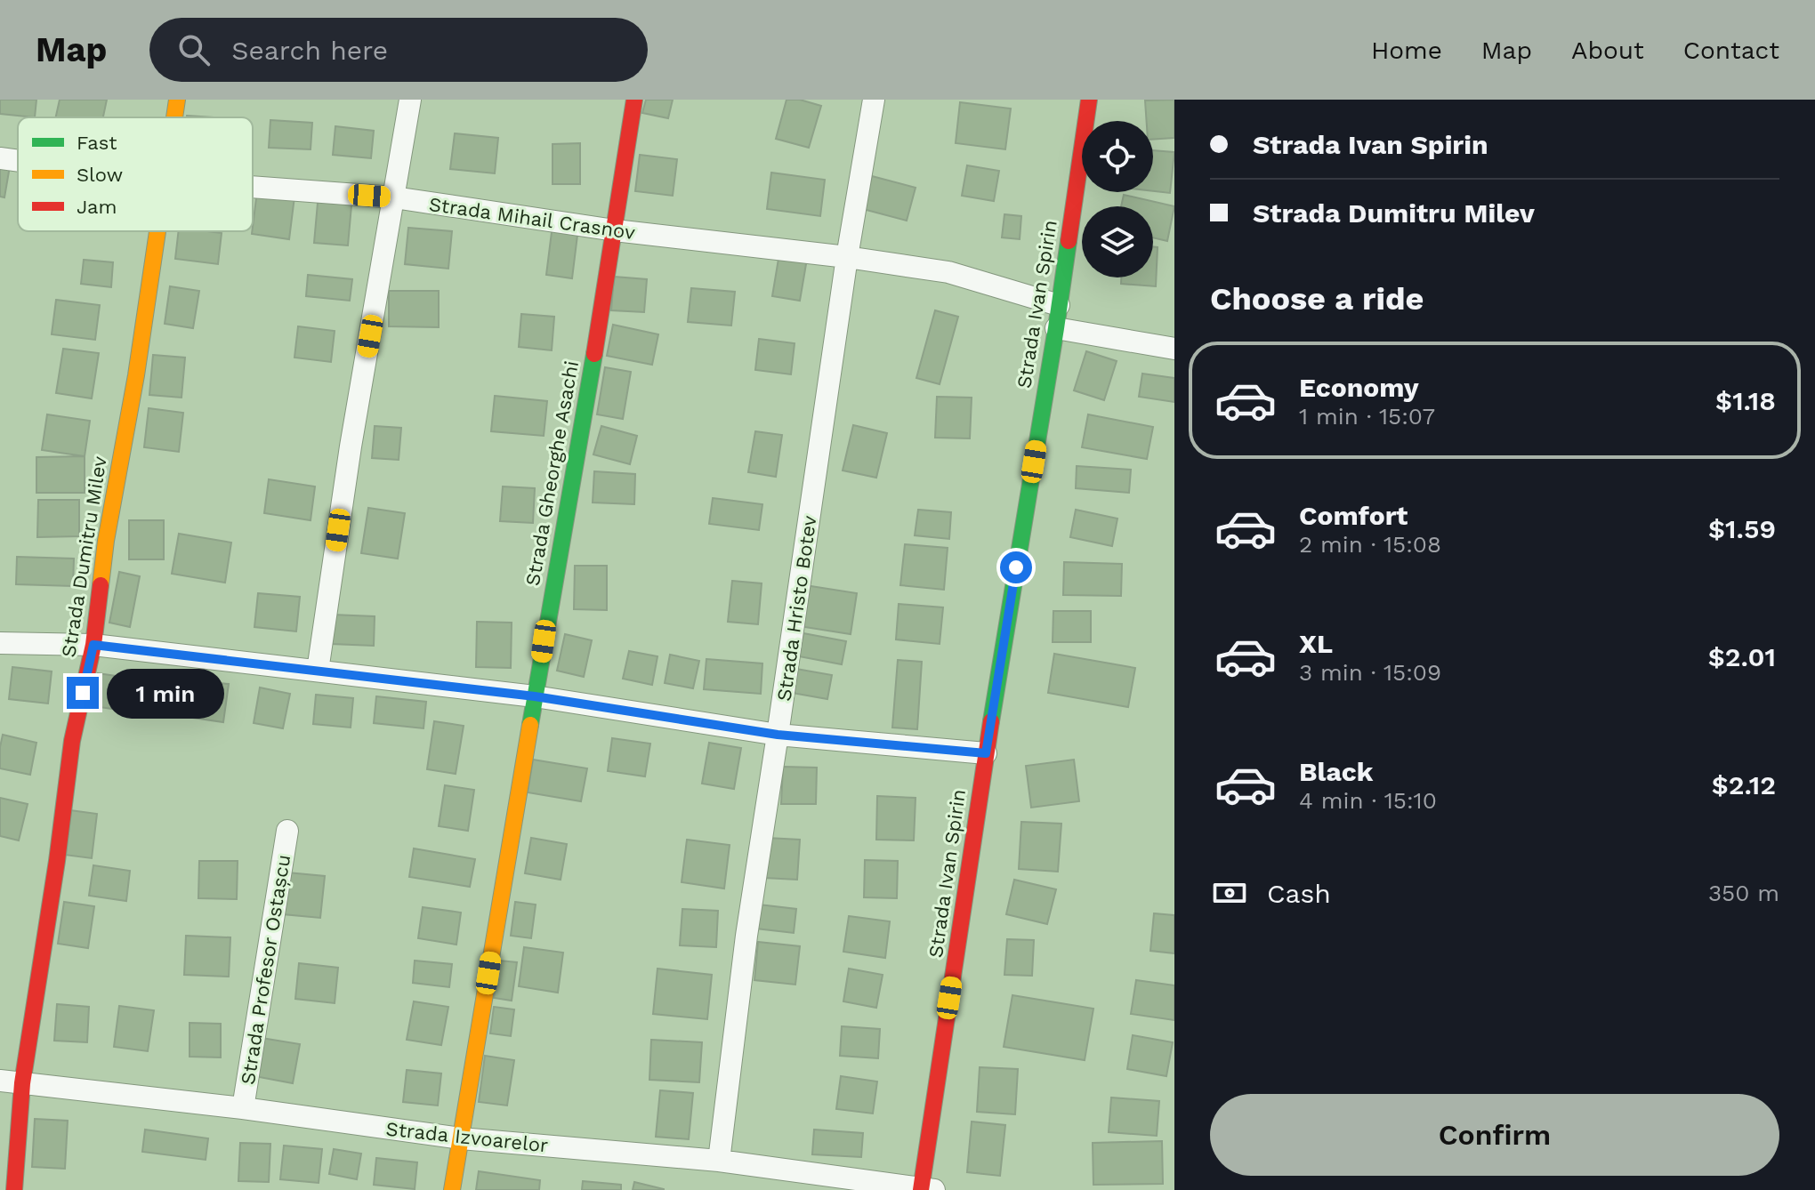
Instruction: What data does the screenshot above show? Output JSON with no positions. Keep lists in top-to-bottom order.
{
  "streets": {
    "street": [
      "Strada Mihail Crasnov",
      "Strada Ivan Spirin",
      "Strada Gheorghe Asachi",
      "Strada Dumitru Milev",
      "Strada Hristo Botev",
      "Strada Profesor Ostașcu",
      "Strada Izvoarelor"
    ]
  },
  "crossings": [
    ["Strada Mihail Crasnov", "Strada Ivan Spirin"],
    ["Strada Mihail Crasnov", "Strada Gheorghe Asachi"],
    ["Strada Mihail Crasnov", "Strada Hristo Botev"],
    ["Strada Ivan Spirin", "Strada Izvoarelor"],
    ["Strada Gheorghe Asachi", "Strada Izvoarelor"],
    ["Strada Dumitru Milev", "Strada Izvoarelor"],
    ["Strada Hristo Botev", "Strada Izvoarelor"],
    ["Strada Profesor Ostașcu", "Strada Izvoarelor"]
  ],
  "legend": ["Fast", "Slow", "Jam"],
  "page": {
    "header": "Map",
    "search": "Search here",
    "nav": [
      "Home",
      "Map",
      "About",
      "Contact"
    ],
    "banner": ["Strada Ivan Spirin", "Strada Dumitru Milev"],
    "heading": "Choose a ride",
    "list": [
      {
        "name": "Economy",
        "note": "1 min · 15:07",
        "value": "$1.18"
      },
      {
        "name": "Comfort",
        "note": "2 min · 15:08",
        "value": "$1.59"
      },
      {
        "name": "XL",
        "note": "3 min · 15:09",
        "value": "$2.01"
      },
      {
        "name": "Black",
        "note": "4 min · 15:10",
        "value": "$2.12"
      }
    ],
    "bubble": "1 min",
    "pay": ["Cash", "350 m"],
    "buttons": "Confirm"
  }
}
